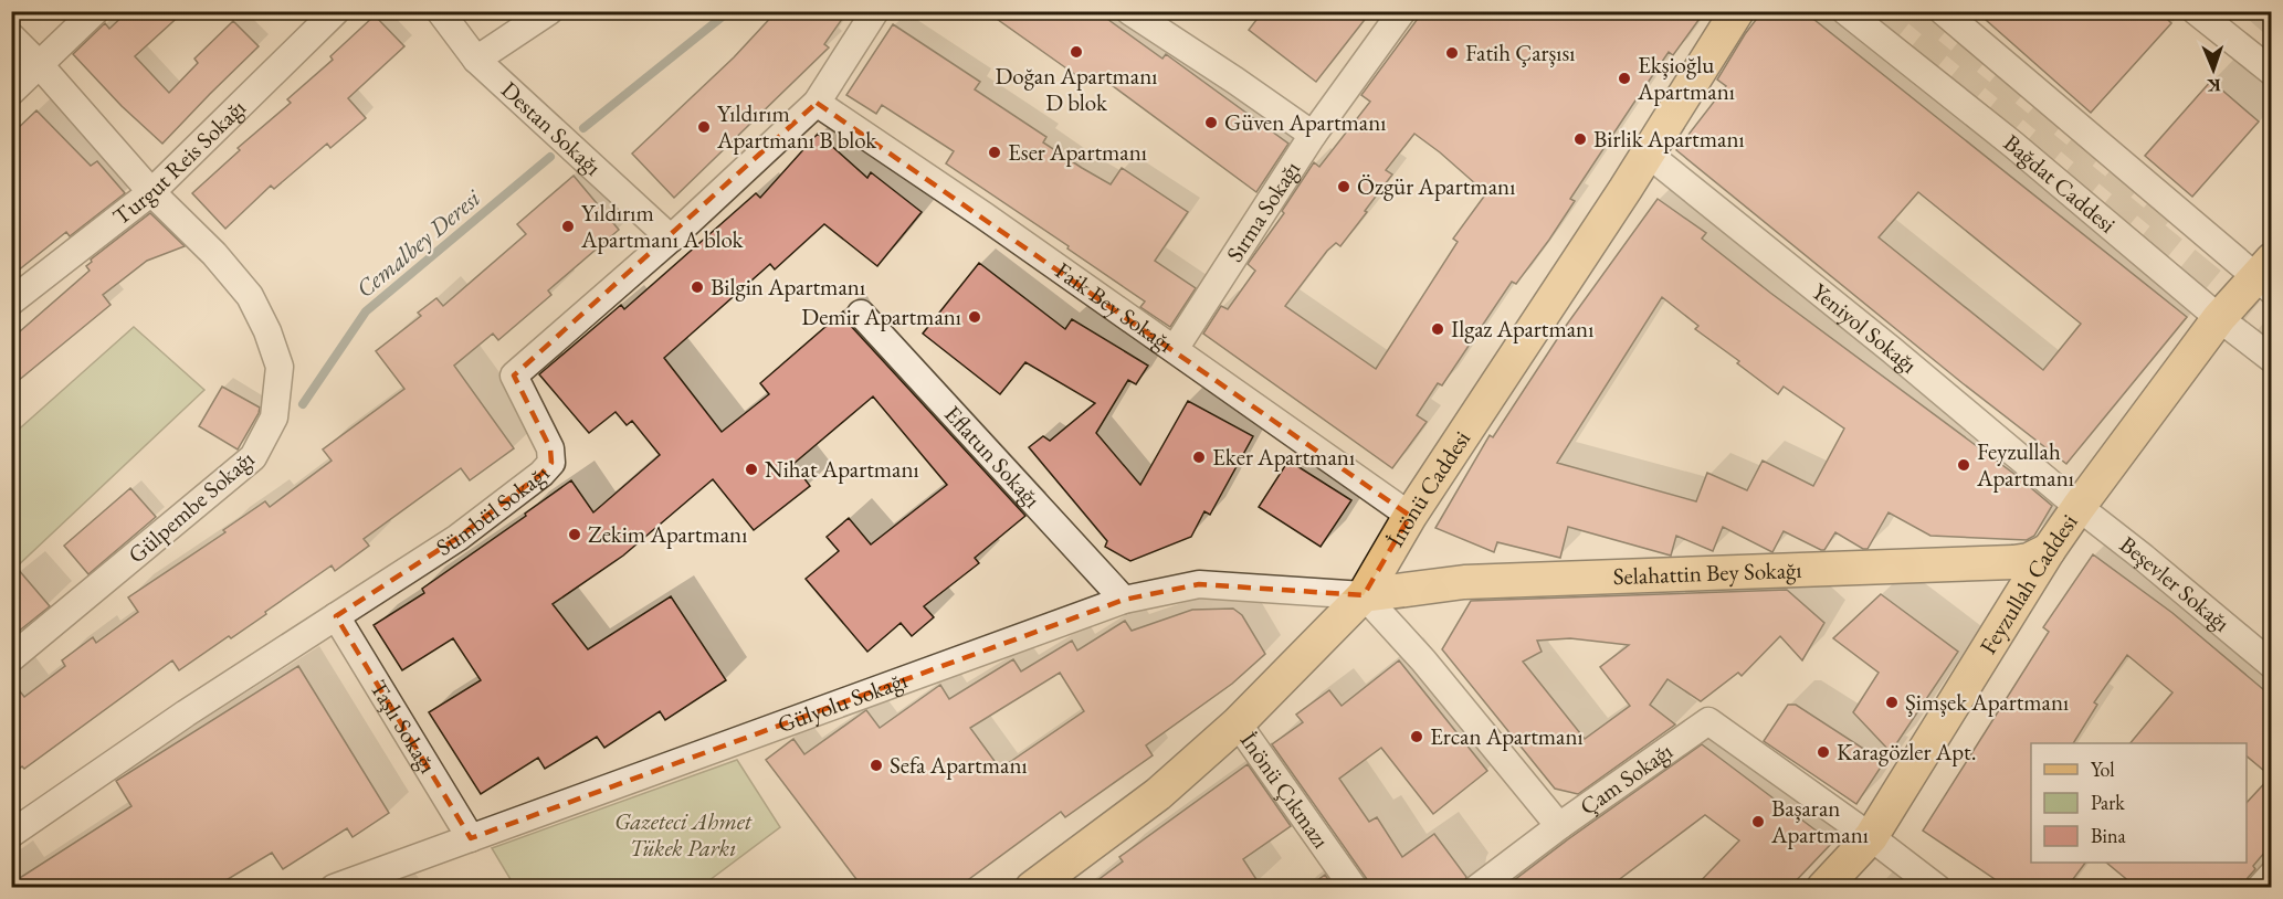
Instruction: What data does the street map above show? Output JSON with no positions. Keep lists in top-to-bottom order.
{
  "streets": {
    "main road": ["İnönü Caddesi", "Selahattin Bey Sokağı", "Feyzullah Caddesi"],
    "street": [
      "Destan Sokağı",
      "Turgut Reis Sokağı",
      "Bağdat Caddesi",
      "Sırma Sokağı",
      "Faik Bey Sokağı",
      "Yeniyol Sokağı",
      "Eflatun Sokağı",
      "Gülpembe Sokağı",
      "Sümbül Sokağı",
      "Beşevler Sokağı",
      "Gülyolu Sokağı",
      "Taşlı Sokağı",
      "Çam Sokağı",
      "İnönü Çıkmazı"
    ]
  },
  "crossings": [
    ["Destan Sokağı", "Sümbül Sokağı"],
    ["Turgut Reis Sokağı", "Gülpembe Sokağı"],
    ["Bağdat Caddesi", "Feyzullah Caddesi"],
    ["Sırma Sokağı", "Faik Bey Sokağı"],
    ["Faik Bey Sokağı", "İnönü Caddesi"],
    ["Faik Bey Sokağı", "Sümbül Sokağı"],
    ["Yeniyol Sokağı", "İnönü Caddesi"],
    ["Yeniyol Sokağı", "Feyzullah Caddesi"],
    ["Yeniyol Sokağı", "Beşevler Sokağı"],
    ["Eflatun Sokağı", "Gülyolu Sokağı"],
    ["İnönü Caddesi", "Selahattin Bey Sokağı"],
    ["İnönü Caddesi", "Gülyolu Sokağı"],
    ["İnönü Caddesi", "Çam Sokağı"],
    ["İnönü Caddesi", "İnönü Çıkmazı"],
    ["Sümbül Sokağı", "Taşlı Sokağı"],
    ["Selahattin Bey Sokağı", "Feyzullah Caddesi"],
    ["Selahattin Bey Sokağı", "Gülyolu Sokağı"],
    ["Selahattin Bey Sokağı", "Çam Sokağı"],
    ["Feyzullah Caddesi", "Beşevler Sokağı"],
    ["Feyzullah Caddesi", "Çam Sokağı"],
    ["Gülyolu Sokağı", "Taşlı Sokağı"],
    ["Gülyolu Sokağı", "Çam Sokağı"]
  ],
  "water": ["Cemalbey Deresi"],
  "parks": ["Gazeteci Ahmet Tükek Parkı"],
  "places": [
    "Doğan Apartmanı D blok",
    "Fatih Çarşısı",
    "Ekşioğlu Apartmanı",
    "Güven Apartmanı",
    "Yıldırım Apartmanı B blok",
    "Birlik Apartmanı",
    "Eser Apartmanı",
    "Özgür Apartmanı",
    "Yıldırım Apartmanı A blok",
    "Bilgin Apartmanı",
    "Demir Apartmanı",
    "Ilgaz Apartmanı",
    "Eker Apartmanı",
    "Feyzullah Apartmanı",
    "Nihat Apartmanı",
    "Zekim Apartmanı",
    "Şimşek Apartmanı",
    "Ercan Apartmanı",
    "Karagözler Apt.",
    "Sefa Apartmanı",
    "Başaran Apartmanı"
  ],
  "legend": ["Yol", "Park", "Bina"],
  "north": "bottom"
}
